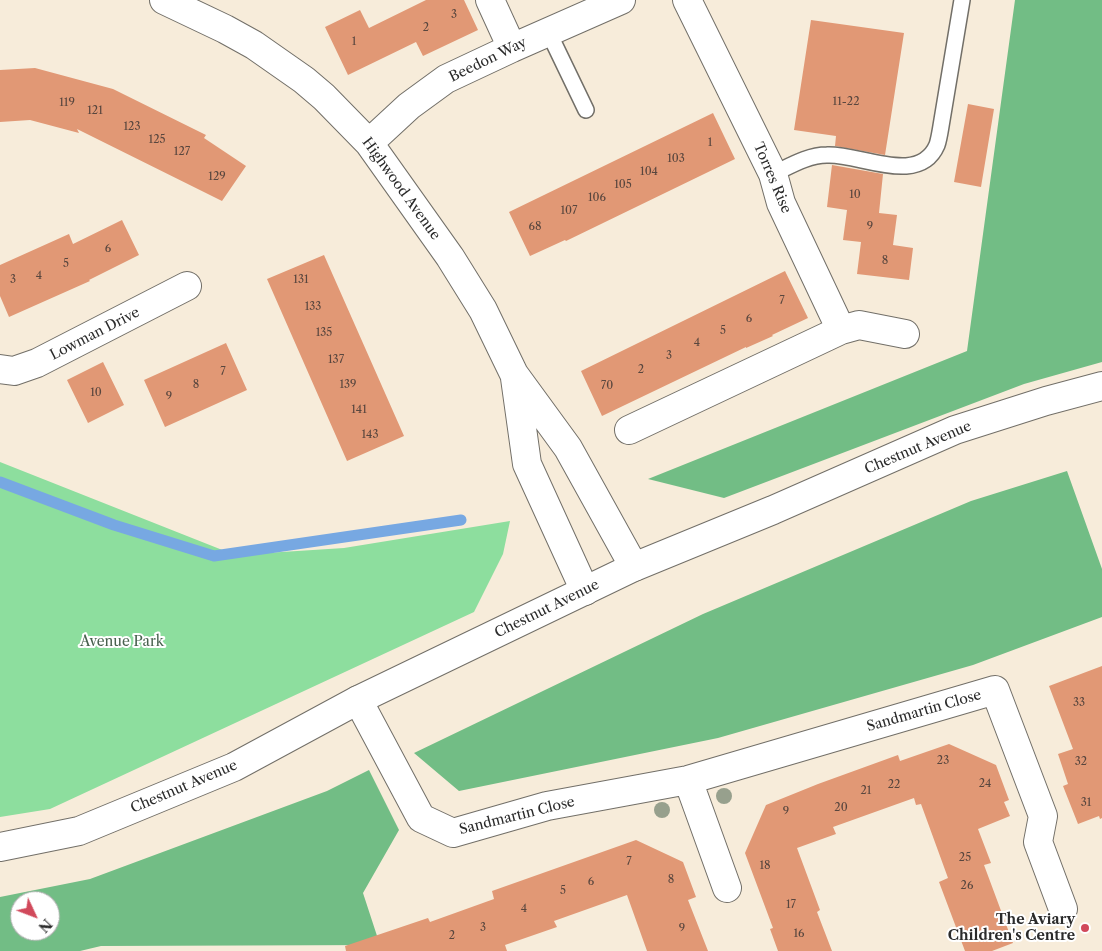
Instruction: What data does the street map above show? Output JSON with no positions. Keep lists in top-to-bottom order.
{
  "streets": {
    "street": [
      "Beedon Way",
      "Torres Rise",
      "Highwood Avenue",
      "Lowman Drive",
      "Chestnut Avenue",
      "Sandmartin Close"
    ]
  },
  "crossings": [
    ["Beedon Way", "Highwood Avenue"],
    ["Highwood Avenue", "Chestnut Avenue"],
    ["Chestnut Avenue", "Sandmartin Close"]
  ],
  "parks": ["Avenue Park"],
  "places": ["The Aviary Children's Centre"],
  "house_numbers": [
    "3",
    "2",
    "1",
    "11-22",
    "119",
    "121",
    "123",
    "125",
    "1",
    "127",
    "103",
    "104",
    "129",
    "105",
    "10",
    "106",
    "107",
    "68",
    "9",
    "6",
    "8",
    "5",
    "4",
    "3",
    "131",
    "7",
    "133",
    "6",
    "5",
    "135",
    "4",
    "3",
    "137",
    "2",
    "7",
    "8",
    "139",
    "70",
    "10",
    "9",
    "141",
    "143",
    "33",
    "23",
    "32",
    "24",
    "22",
    "21",
    "31",
    "20",
    "9",
    "25",
    "7",
    "18",
    "8",
    "6",
    "26",
    "5",
    "17",
    "4",
    "3",
    "9",
    "16",
    "2"
  ],
  "north": "bottom right"
}
